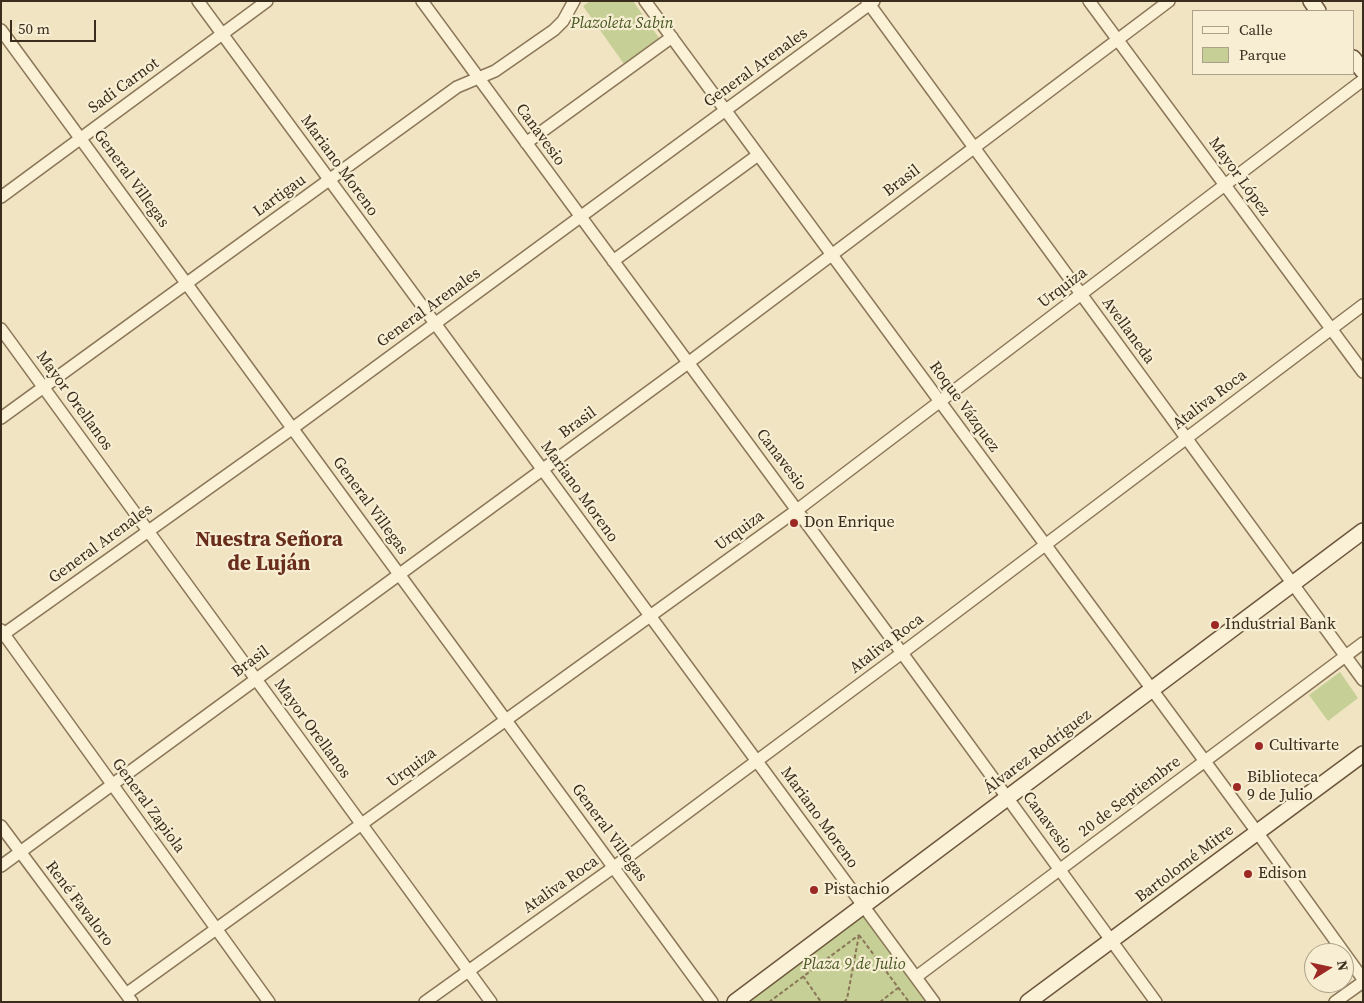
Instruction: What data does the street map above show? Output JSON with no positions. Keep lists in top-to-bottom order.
{
  "streets": {
    "main road": ["Álvarez Rodríguez", "Bartolomé Mitre"],
    "street": [
      "General Arenales",
      "Sadi Carnot",
      "Canavesio",
      "Mariano Moreno",
      "Mayor López",
      "General Villegas",
      "Brasil",
      "Lartigau",
      "Urquiza",
      "Avellaneda",
      "Ataliva Roca",
      "Mayor Orellanos",
      "Roque Vázquez",
      "20 de Septiembre",
      "General Zapiola",
      "René Favaloro"
    ]
  },
  "crossings": [
    ["General Arenales", "Canavesio"],
    ["General Arenales", "Mariano Moreno"],
    ["General Arenales", "General Villegas"],
    ["General Arenales", "Avellaneda"],
    ["General Arenales", "Mayor Orellanos"],
    ["General Arenales", "Roque Vázquez"],
    ["General Arenales", "General Zapiola"],
    ["Sadi Carnot", "Mariano Moreno"],
    ["Sadi Carnot", "General Villegas"],
    ["Canavesio", "Brasil"],
    ["Canavesio", "Lartigau"],
    ["Canavesio", "Urquiza"],
    ["Canavesio", "Ataliva Roca"],
    ["Canavesio", "Álvarez Rodríguez"],
    ["Canavesio", "20 de Septiembre"],
    ["Canavesio", "Bartolomé Mitre"],
    ["Mariano Moreno", "Brasil"],
    ["Mariano Moreno", "Lartigau"],
    ["Mariano Moreno", "Urquiza"],
    ["Mariano Moreno", "Ataliva Roca"],
    ["Mariano Moreno", "Álvarez Rodríguez"],
    ["Mariano Moreno", "20 de Septiembre"],
    ["Mayor López", "Brasil"],
    ["Mayor López", "Urquiza"],
    ["Mayor López", "Ataliva Roca"],
    ["General Villegas", "Brasil"],
    ["General Villegas", "Lartigau"],
    ["General Villegas", "Urquiza"],
    ["General Villegas", "Ataliva Roca"],
    ["Brasil", "Avellaneda"],
    ["Brasil", "Mayor Orellanos"],
    ["Brasil", "Roque Vázquez"],
    ["Brasil", "General Zapiola"],
    ["Brasil", "René Favaloro"],
    ["Lartigau", "Mayor Orellanos"],
    ["Urquiza", "Avellaneda"],
    ["Urquiza", "Mayor Orellanos"],
    ["Urquiza", "Roque Vázquez"],
    ["Urquiza", "General Zapiola"],
    ["Urquiza", "René Favaloro"],
    ["Avellaneda", "Ataliva Roca"],
    ["Avellaneda", "Álvarez Rodríguez"],
    ["Avellaneda", "20 de Septiembre"],
    ["Ataliva Roca", "Mayor Orellanos"],
    ["Ataliva Roca", "Roque Vázquez"],
    ["Roque Vázquez", "Álvarez Rodríguez"],
    ["Roque Vázquez", "20 de Septiembre"],
    ["Roque Vázquez", "Bartolomé Mitre"]
  ],
  "districts": ["Nuestra Señora de Luján"],
  "parks": ["Plazoleta Sabin", "Plaza 9 de Julio"],
  "places": [
    "Don Enrique",
    "Industrial Bank",
    "Cultivarte",
    "Biblioteca 9 de Julio",
    "Edison",
    "Pistachio"
  ],
  "legend": ["Calle", "Parque"],
  "scale_bar": "50 m",
  "north": "right"
}
